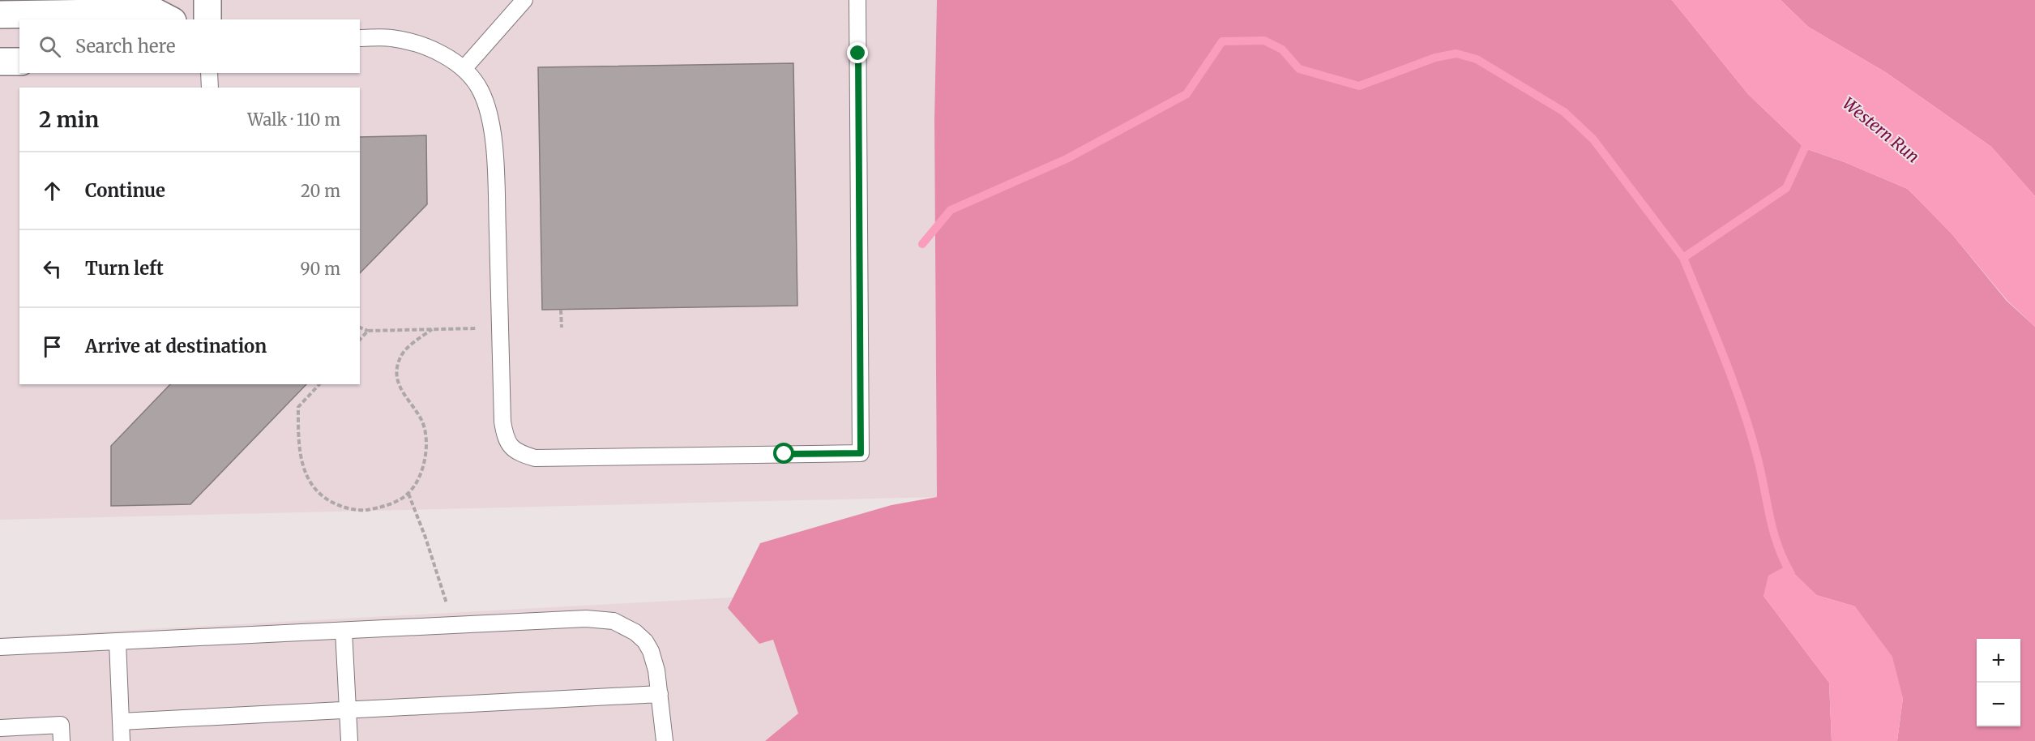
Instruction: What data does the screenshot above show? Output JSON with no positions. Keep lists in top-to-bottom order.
{
  "water": ["Western Run"],
  "page": {
    "search": "Search here",
    "heading": ["2 min", "Walk · 110 m"],
    "list": [
      ["Continue", "20 m"],
      ["Turn left", "90 m"],
      "Arrive at destination"
    ],
    "map_buttons": ["+", "−"]
  }
}
